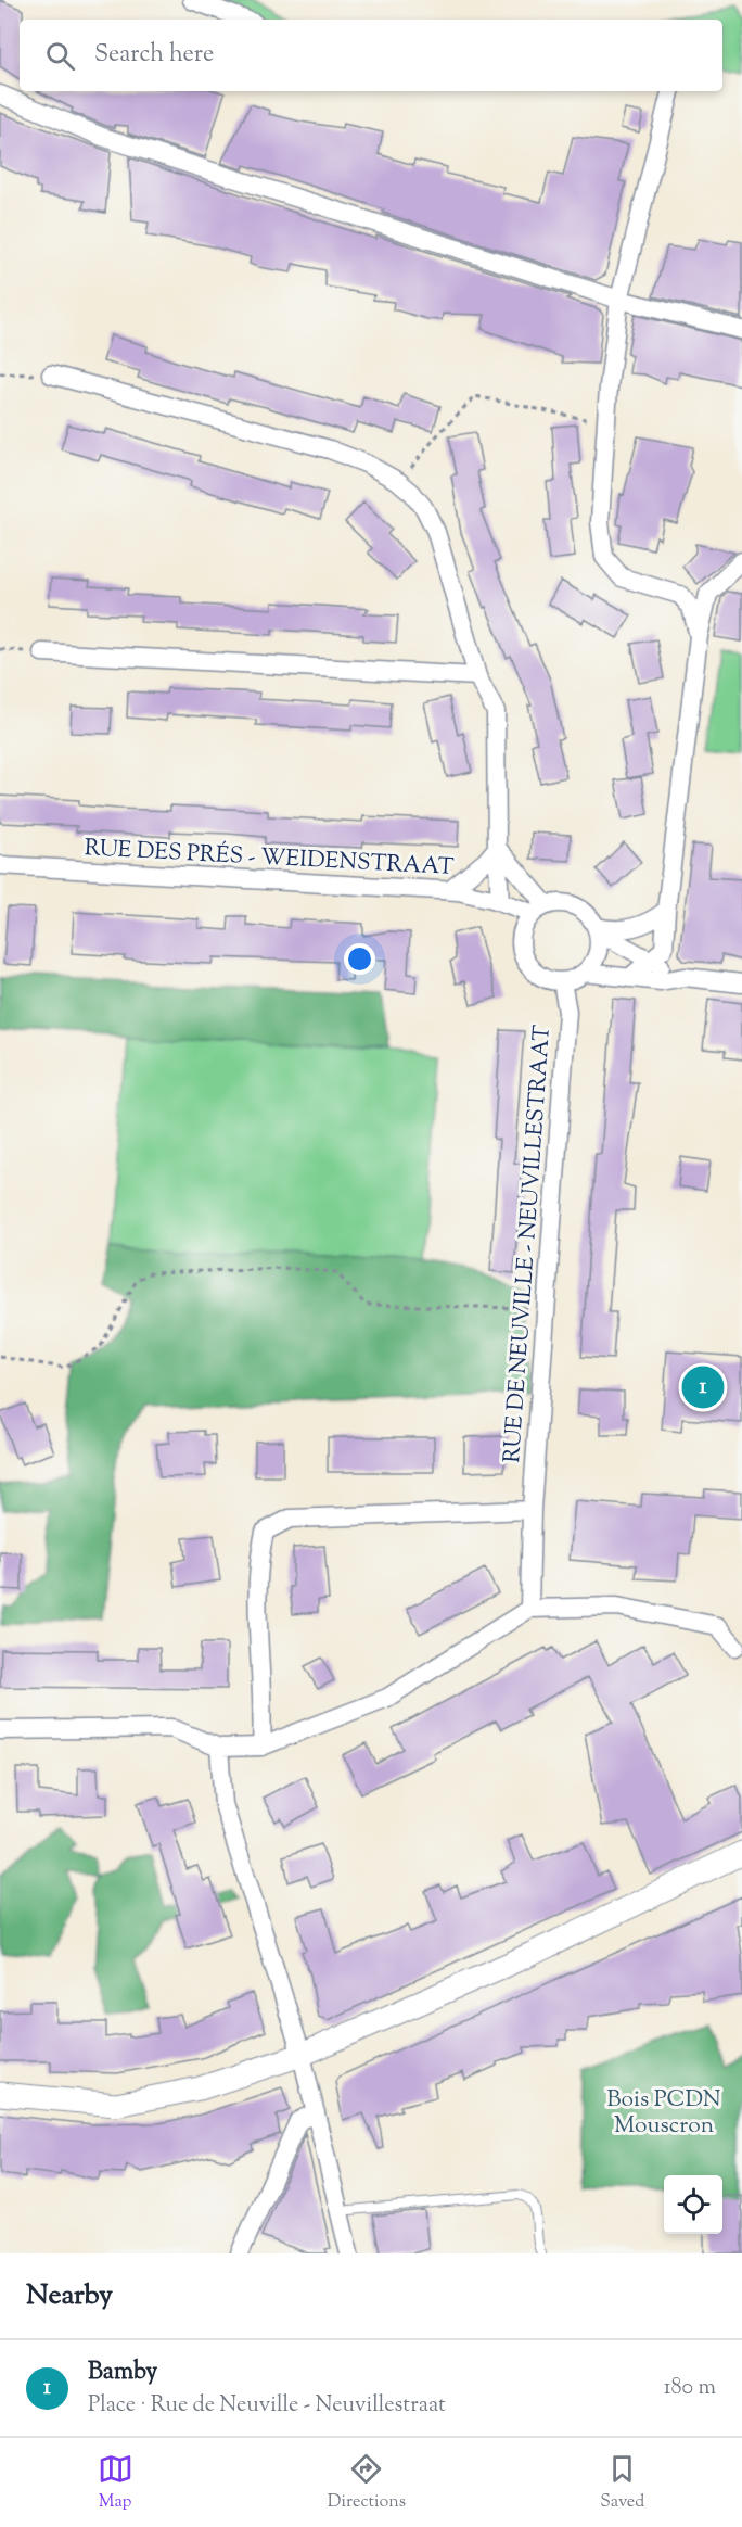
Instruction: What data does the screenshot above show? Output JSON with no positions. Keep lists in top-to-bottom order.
{
  "streets": {
    "street": ["RUE DES PRÉS - WEIDENSTRAAT", "RUE DE NEUVILLE - NEUVILLESTRAAT"]
  },
  "crossings": [
    ["RUE DES PRÉS - WEIDENSTRAAT", "RUE DE NEUVILLE - NEUVILLESTRAAT"]
  ],
  "parks": ["Bois PCDN Mouscron"],
  "page": {
    "search": "Search here",
    "pins": "1",
    "heading": "Nearby",
    "list": [
      {
        "mark": "1",
        "name": "Bamby",
        "note": "Place · Rue de Neuville - Neuvillestraat",
        "value": "180 m"
      }
    ],
    "nav": ["Map", "Directions", "Saved"]
  }
}
